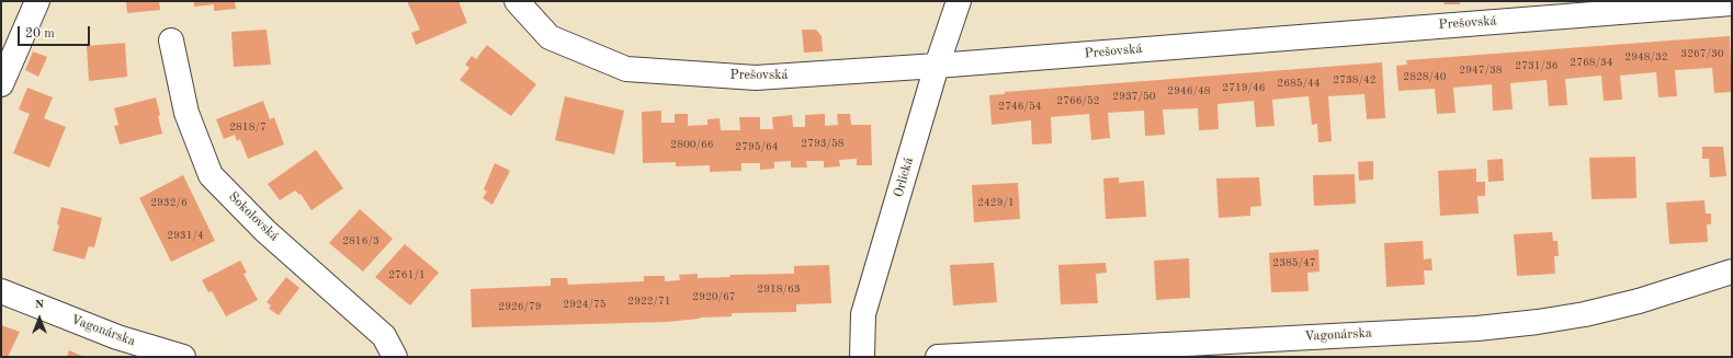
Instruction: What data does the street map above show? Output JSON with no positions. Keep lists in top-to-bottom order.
{
  "streets": {
    "street": [
      "Prešovská",
      "Orlická",
      "Sokolovská",
      "Vagonárska"
    ]
  },
  "crossings": [
    ["Prešovská", "Orlická"]
  ],
  "house_numbers": [
    "3267/30",
    "2948/32",
    "2768/34",
    "2731/36",
    "2947/38",
    "2828/40",
    "2738/42",
    "2685/44",
    "2719/46",
    "2946/48",
    "2937/50",
    "2766/52",
    "2746/54",
    "2818/7",
    "2793/58",
    "2800/66",
    "2795/64",
    "2932/6",
    "2429/1",
    "2931/4",
    "2816/3",
    "2385/47",
    "2761/1",
    "2918/63",
    "2920/67",
    "2922/71",
    "2924/75",
    "2926/79"
  ],
  "scale_bar": "20 m",
  "north": "top"
}
